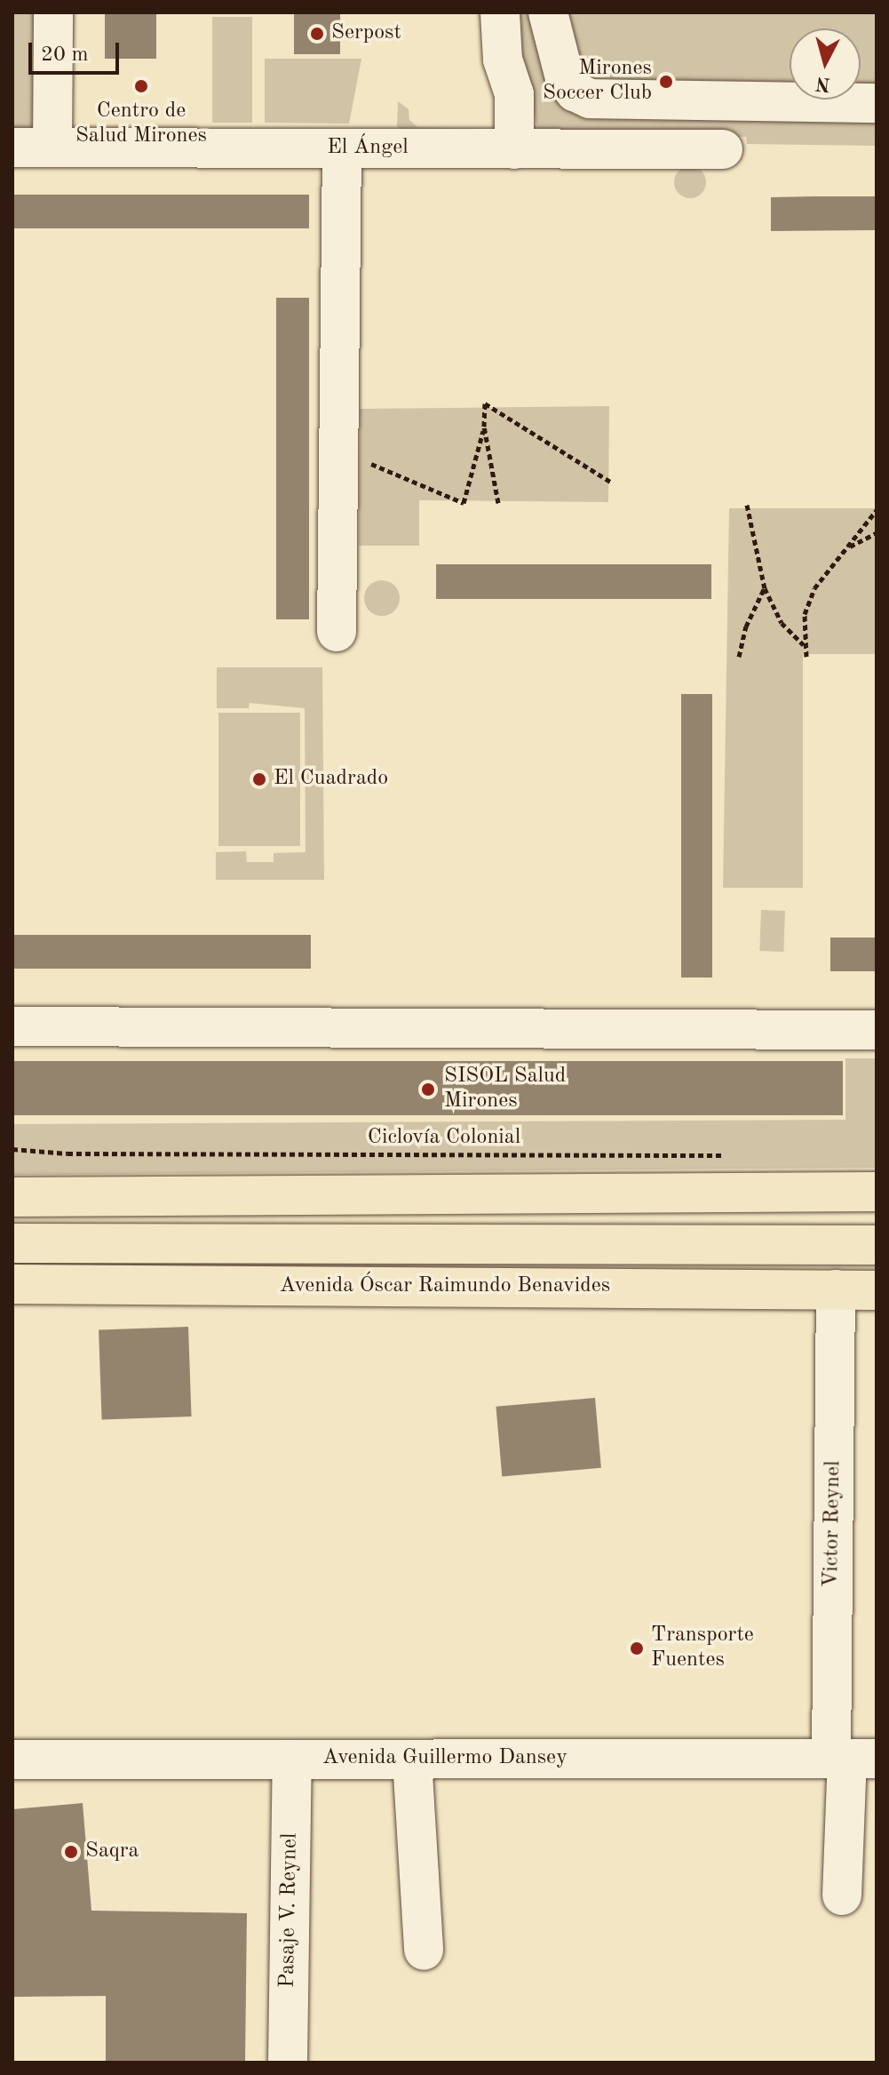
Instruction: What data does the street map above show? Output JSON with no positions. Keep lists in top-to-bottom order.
{
  "streets": {
    "main road": ["Avenida Óscar Raimundo Benavides"],
    "street": [
      "El Ángel",
      "Victor Reynel",
      "Avenida Guillermo Dansey",
      "Pasaje V. Reynel"
    ],
    "path": ["Ciclovía Colonial"]
  },
  "crossings": [
    ["Avenida Óscar Raimundo Benavides", "Victor Reynel"],
    ["Victor Reynel", "Avenida Guillermo Dansey"],
    ["Avenida Guillermo Dansey", "Pasaje V. Reynel"]
  ],
  "places": [
    "Serpost",
    "Mirones Soccer Club",
    "Centro de Salud Mirones",
    "El Cuadrado",
    "SISOL Salud Mirones",
    "Transporte Fuentes",
    "Saqra"
  ],
  "scale_bar": "20 m",
  "north": "bottom"
}
